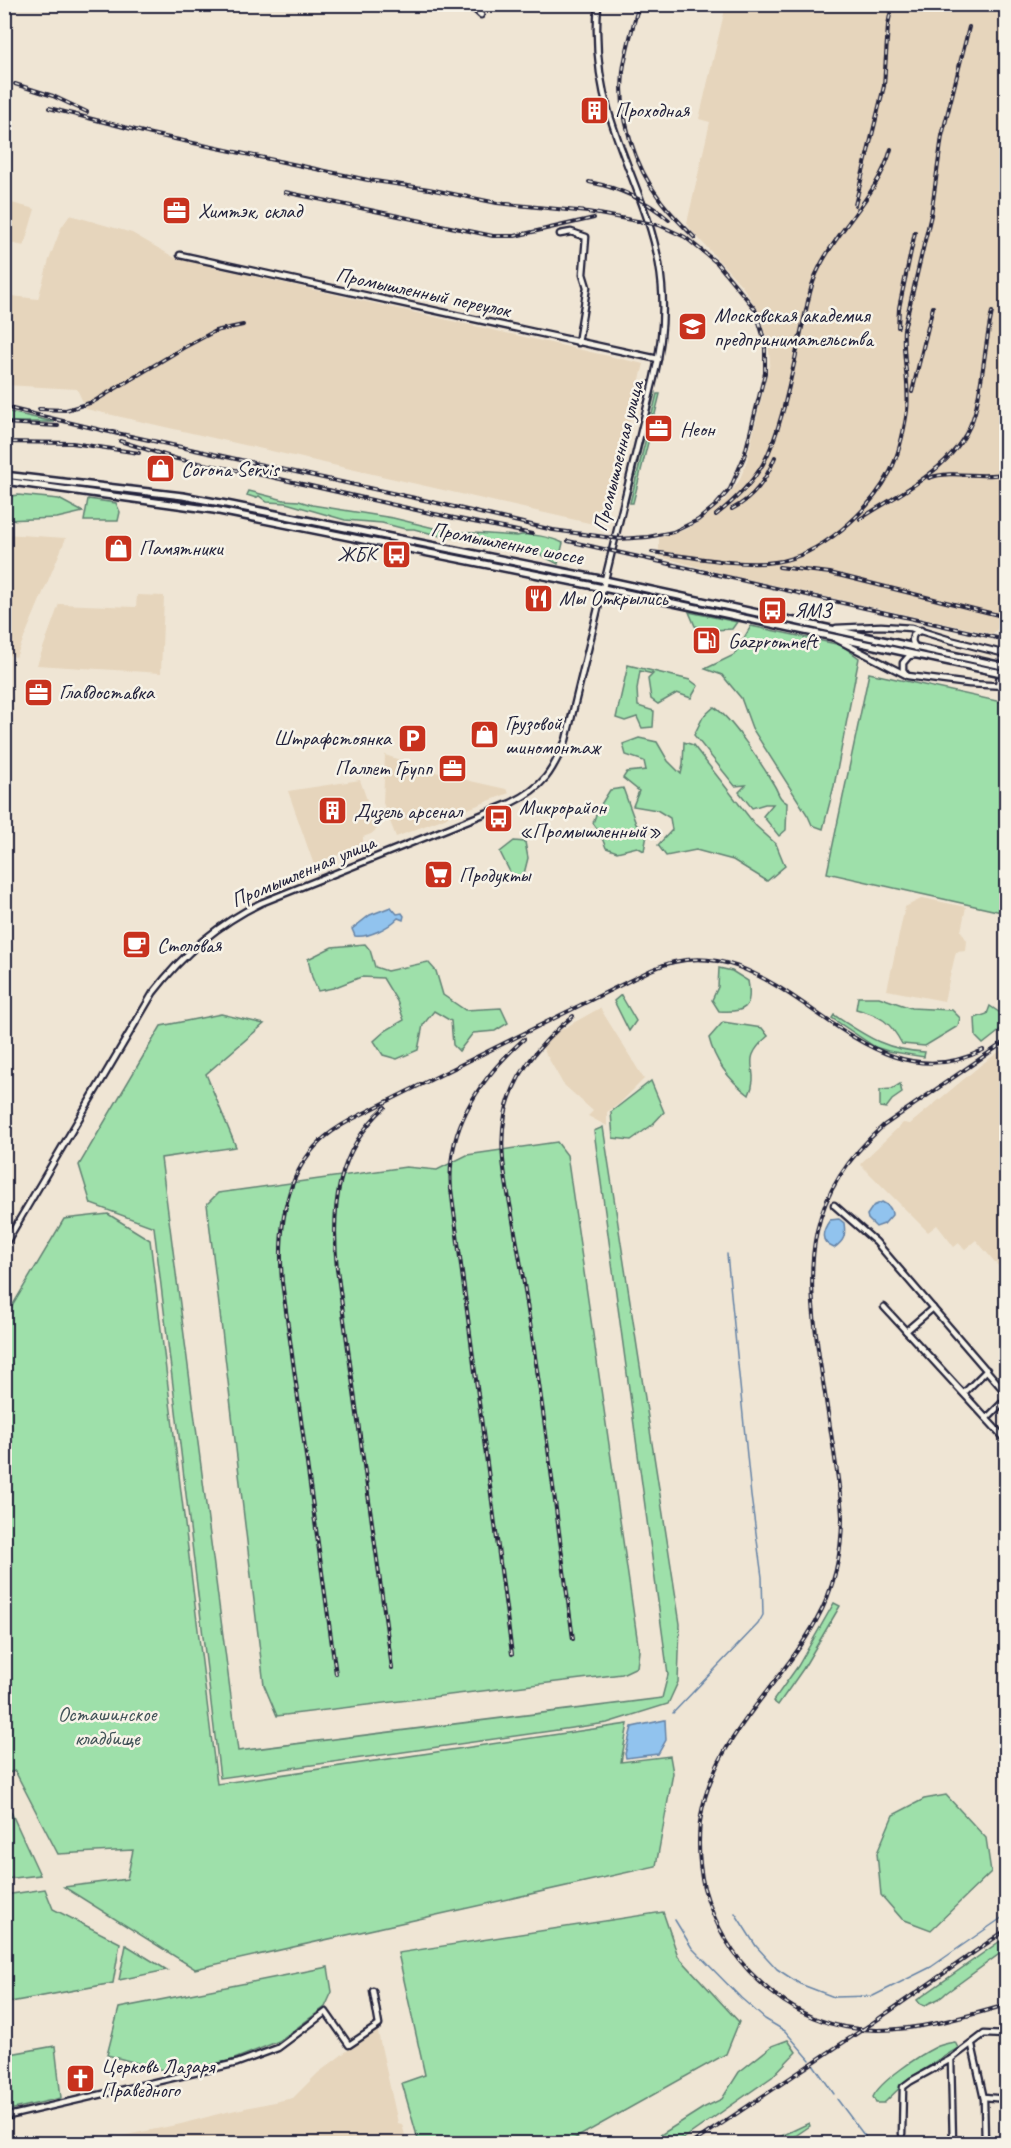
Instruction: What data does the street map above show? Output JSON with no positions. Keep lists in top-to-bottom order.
{
  "streets": {
    "main road": ["Промышленное шоссе"],
    "street": ["Промышленный переулок", "Промышленная улица"]
  },
  "crossings": [
    ["Промышленный переулок", "Промышленная улица"],
    ["Промышленная улица", "Промышленное шоссе"]
  ],
  "parks": ["Осташинское кладбище"],
  "places": {
    "building": ["Проходная", "Дизель арсенал"],
    "office": [
      "Химтэк, склад",
      "Неон",
      "Главдоставка",
      "Паллет Групп"
    ],
    "school or university": ["Московская академия предпринимательства"],
    "shop": ["Corona Servis", "Памятники", "Грузовой шиномонтаж"],
    "bus stop": ["ЖБК", "ЯМЗ", "Микрорайон «Промышленный»"],
    "restaurant": ["Мы Открылись"],
    "fuel station": ["Gazpromneft"],
    "parking": ["Штрафстоянка"],
    "supermarket": ["Продукты"],
    "cafe": ["Столовая"],
    "church": ["Церковь Лазаря Праведного"]
  }
}
